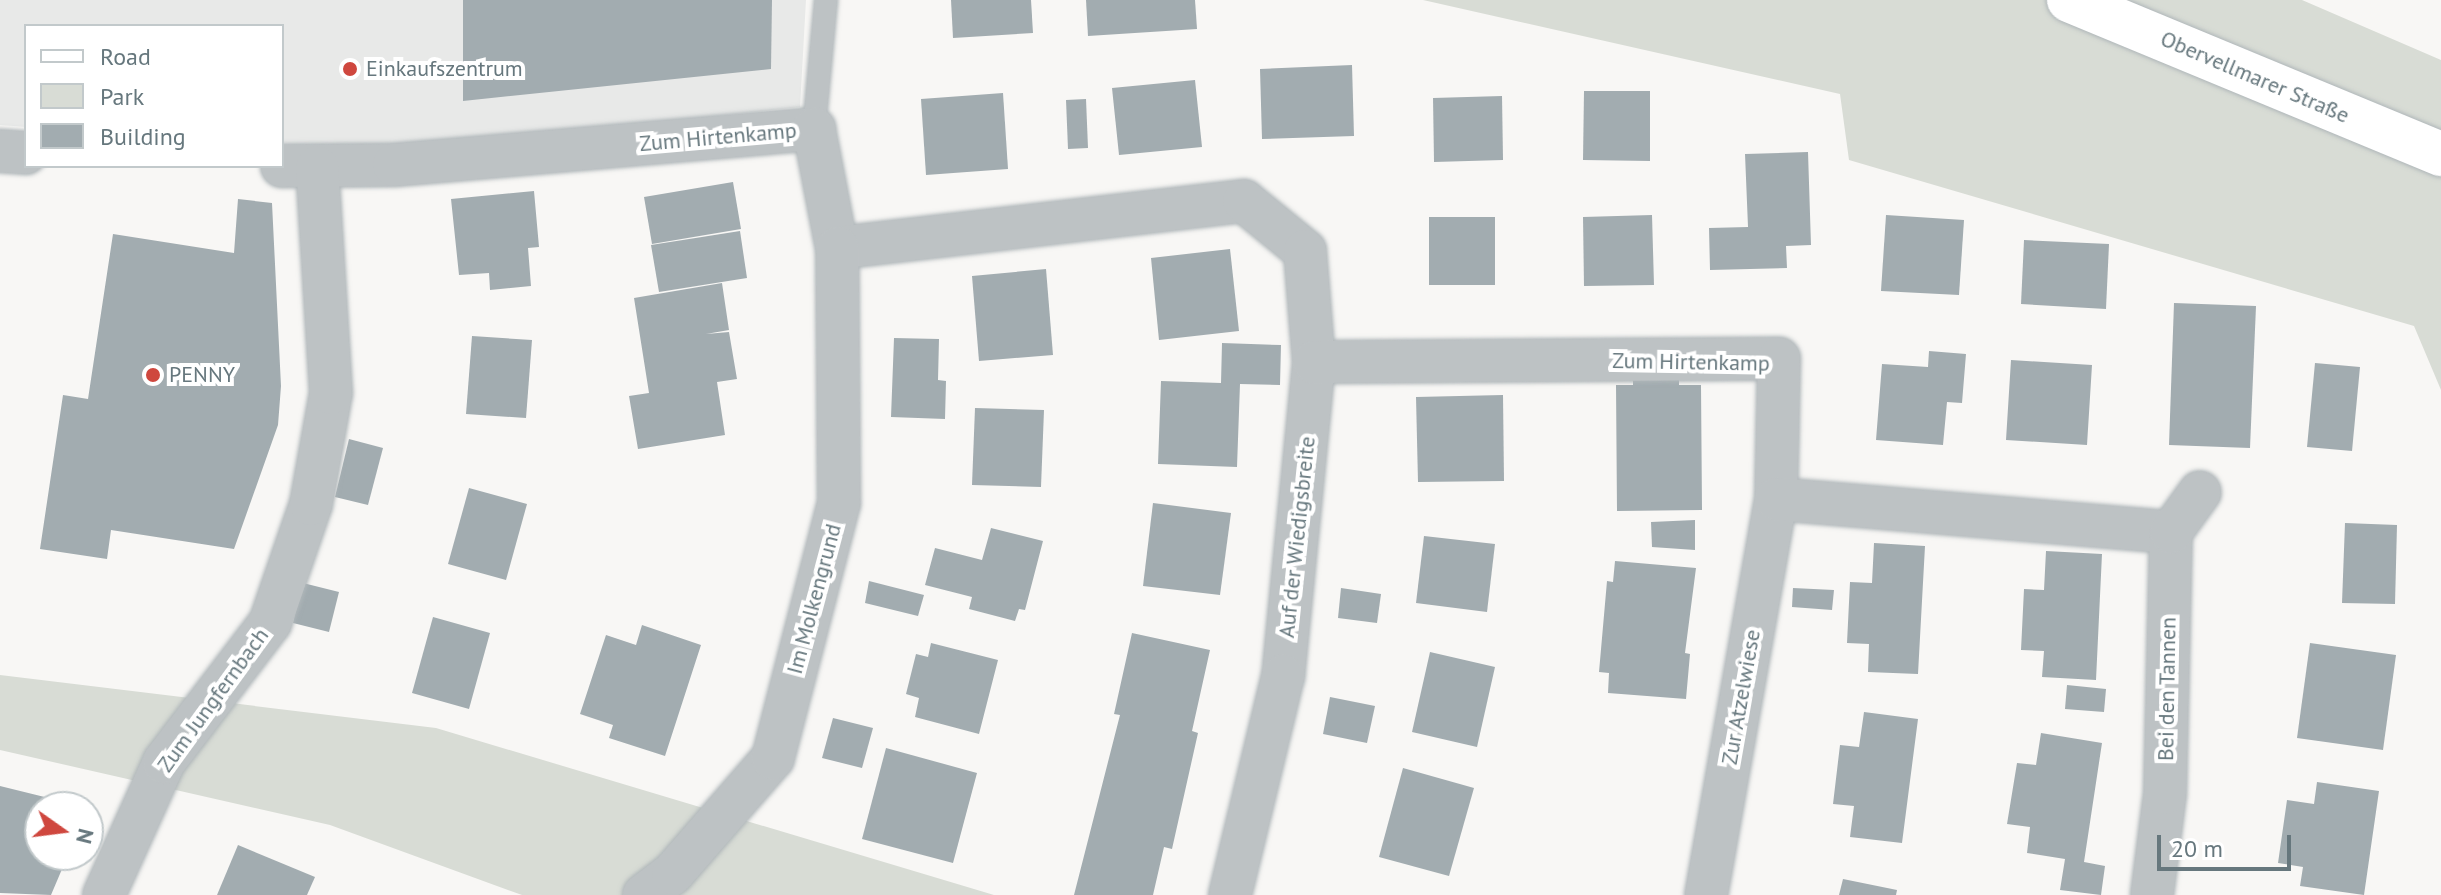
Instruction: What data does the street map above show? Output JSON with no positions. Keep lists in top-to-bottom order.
{
  "streets": {
    "main road": ["Obervellmarer Straße"],
    "street": [
      "Zum Hirtenkamp",
      "Auf der Wiedigsbreite",
      "Im Molkengrund",
      "Bei den Tannen",
      "Zur Atzelwiese",
      "Zum Jungfernbach"
    ]
  },
  "crossings": [
    ["Zum Hirtenkamp", "Auf der Wiedigsbreite"],
    ["Zum Hirtenkamp", "Im Molkengrund"],
    ["Zum Hirtenkamp", "Zur Atzelwiese"],
    ["Zum Hirtenkamp", "Zum Jungfernbach"],
    ["Auf der Wiedigsbreite", "Im Molkengrund"]
  ],
  "places": ["Einkaufszentrum", "PENNY"],
  "legend": ["Road", "Park", "Building"],
  "scale_bar": "20 m",
  "north": "right"
}
